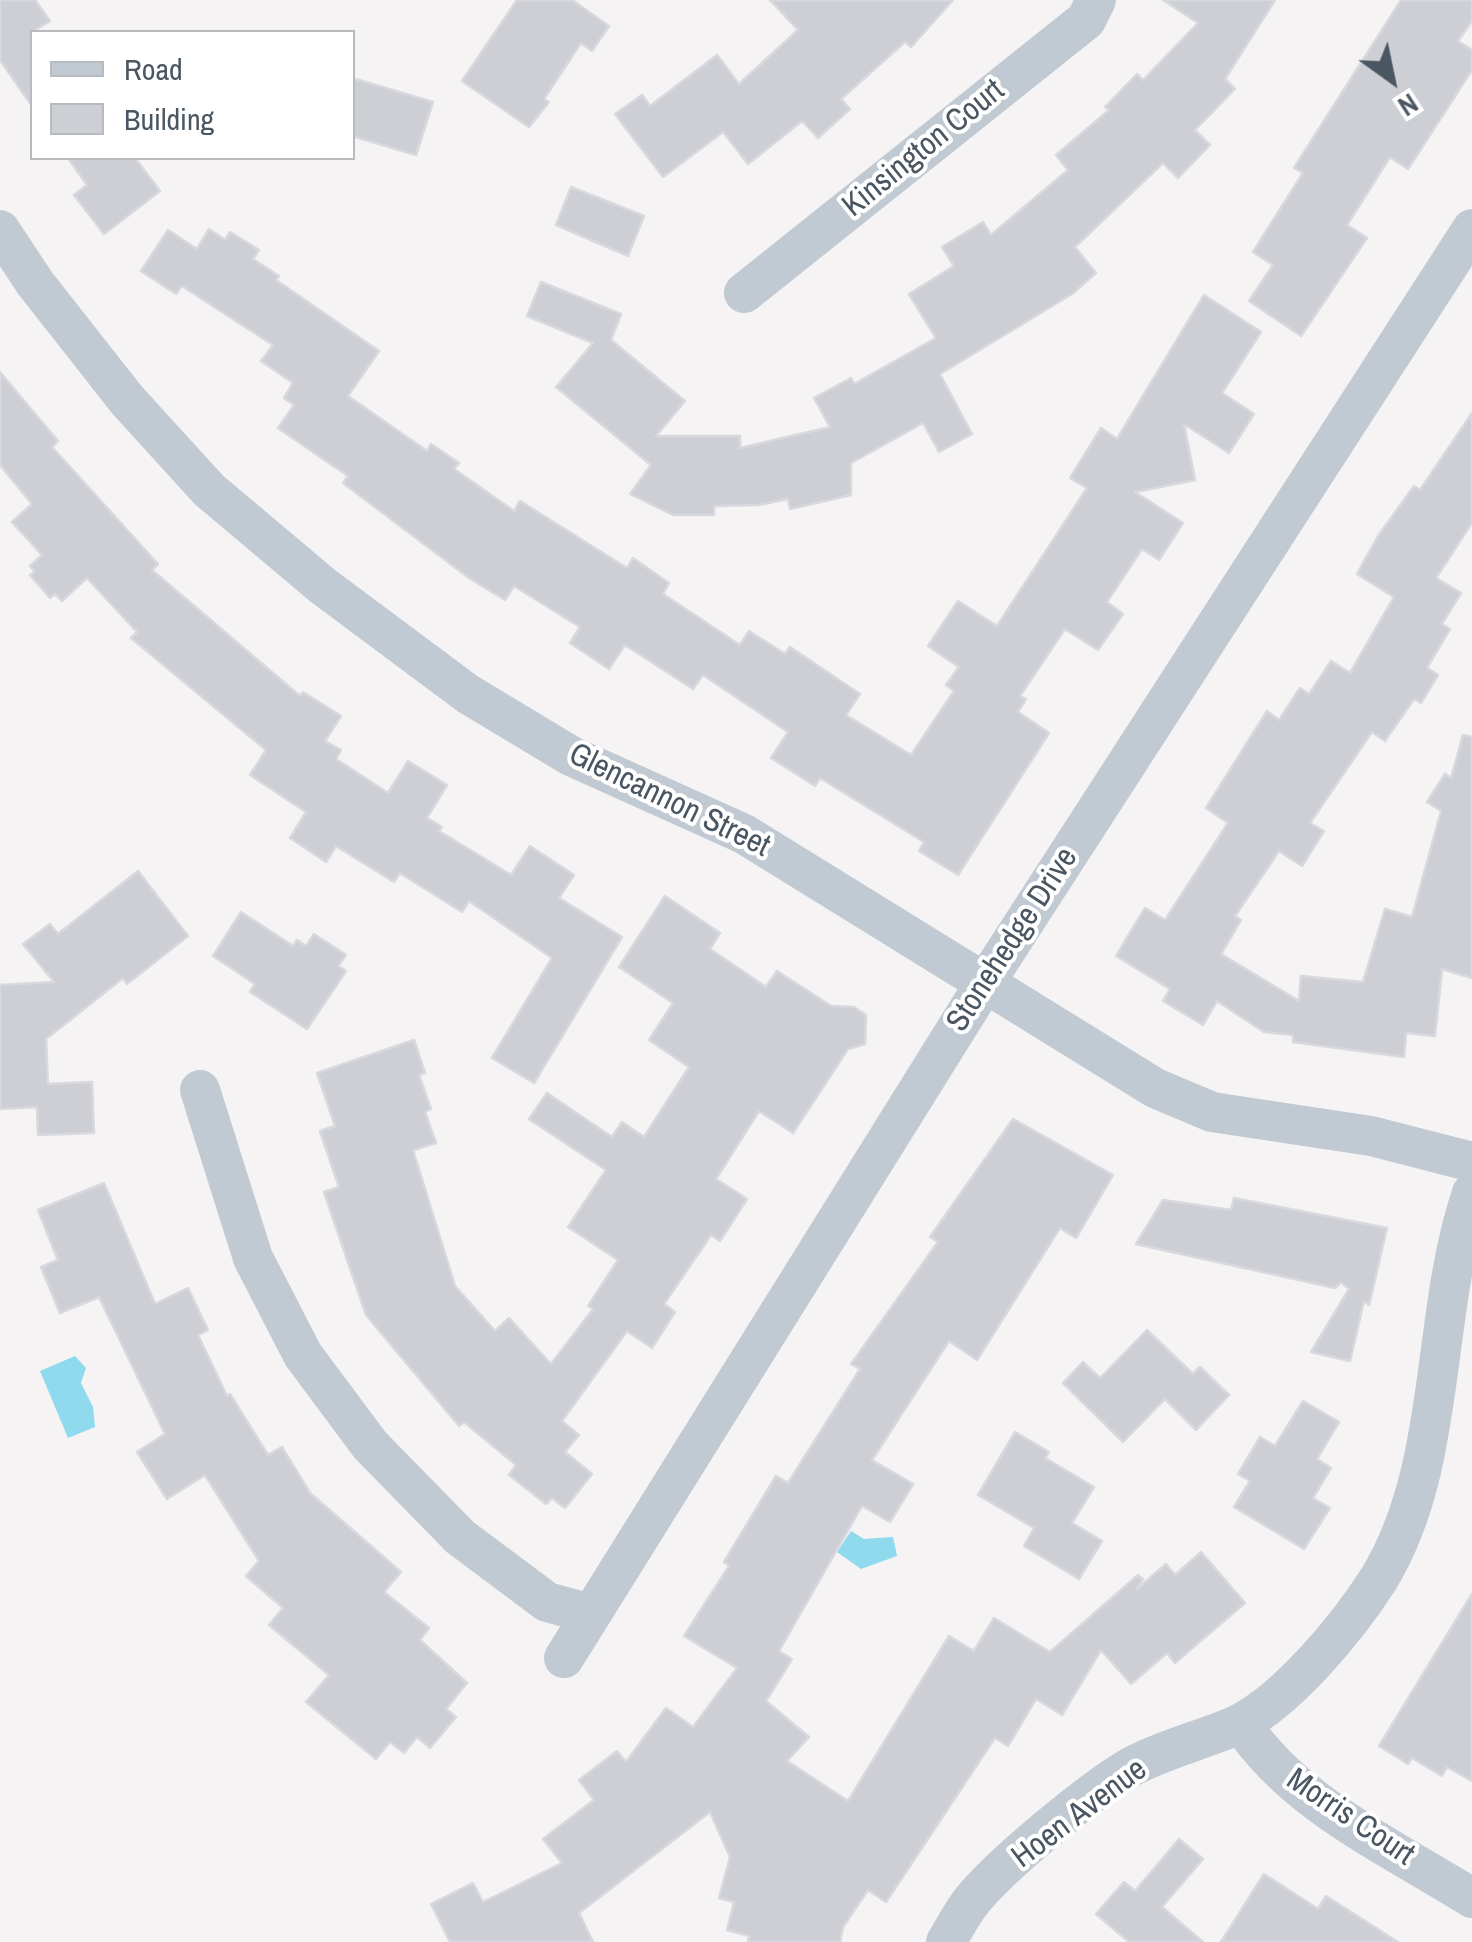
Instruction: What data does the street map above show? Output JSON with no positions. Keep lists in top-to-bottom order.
{
  "streets": {
    "street": [
      "Kinsington Court",
      "Glencannon Street",
      "Stonehedge Drive",
      "Hoen Avenue",
      "Morris Court"
    ]
  },
  "crossings": [
    ["Glencannon Street", "Stonehedge Drive"],
    ["Hoen Avenue", "Morris Court"]
  ],
  "legend": ["Road", "Building"],
  "north": "bottom right"
}
